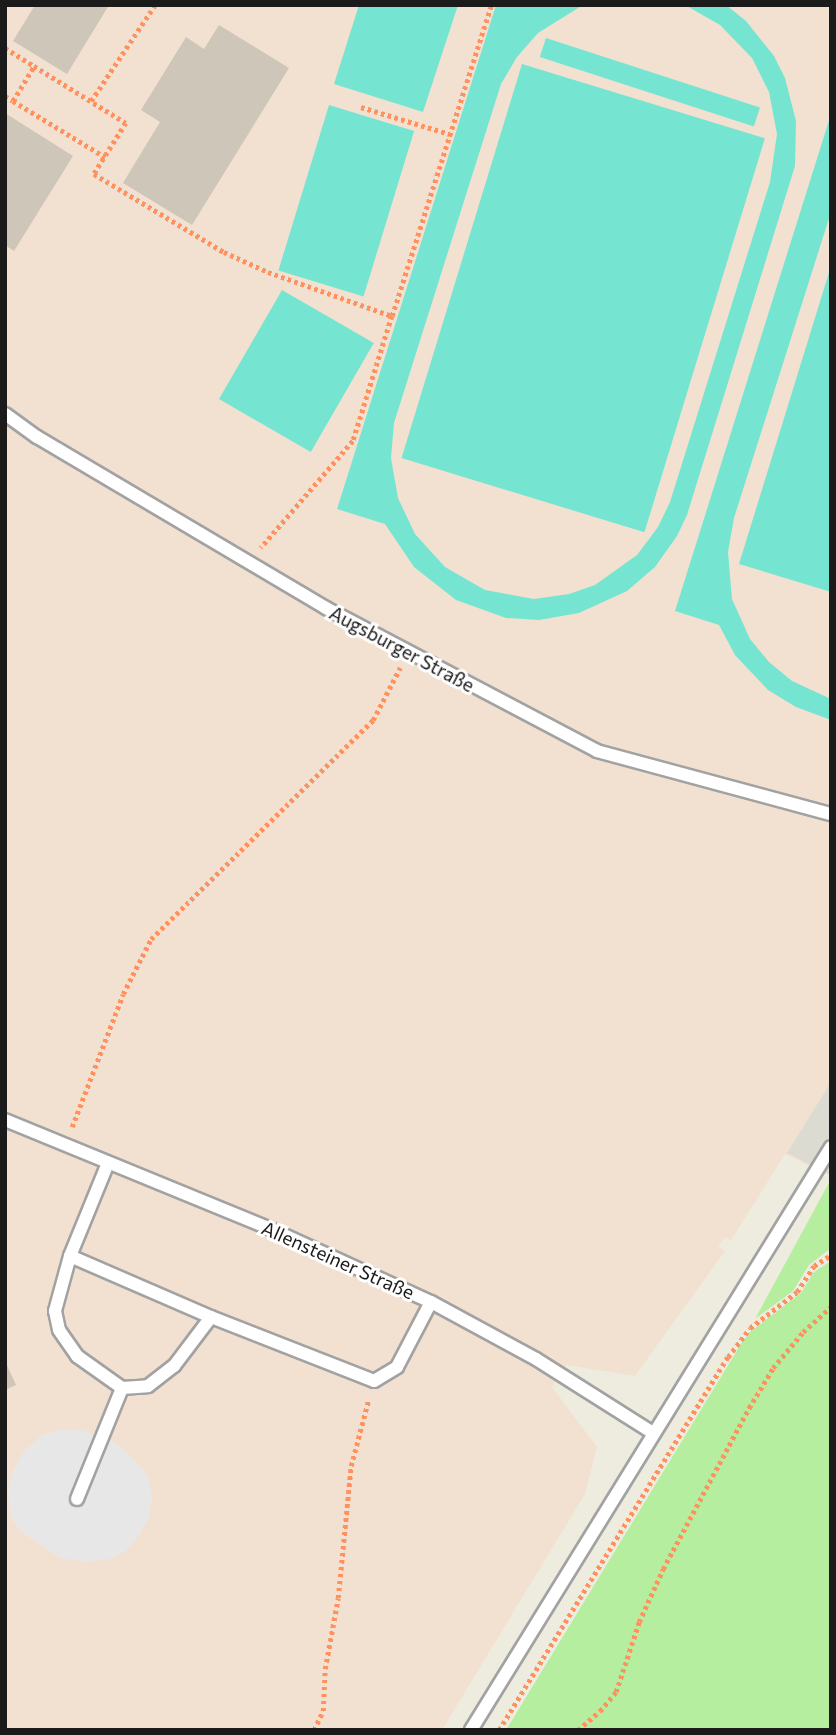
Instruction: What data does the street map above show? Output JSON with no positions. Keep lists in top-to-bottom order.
{
  "streets": {
    "lane": ["Augsburger Straße", "Allensteiner Straße"]
  }
}
